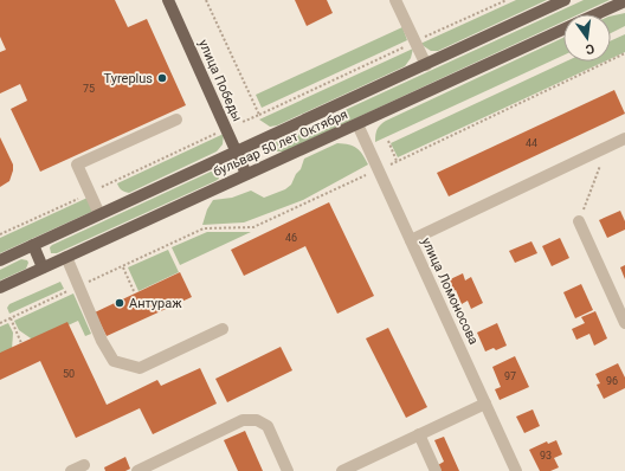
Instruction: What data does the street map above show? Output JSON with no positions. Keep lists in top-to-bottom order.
{
  "streets": {
    "main road": ["улица Победы", "бульвар 50 лет Октября"],
    "street": ["улица Ломоносова"]
  },
  "crossings": [
    ["улица Победы", "бульвар 50 лет Октября"],
    ["бульвар 50 лет Октября", "улица Ломоносова"]
  ],
  "places": ["Tyreplus", "Антураж"],
  "house_numbers": [
    "75",
    "44",
    "46",
    "50",
    "97",
    "96",
    "93"
  ],
  "north": "bottom"
}
